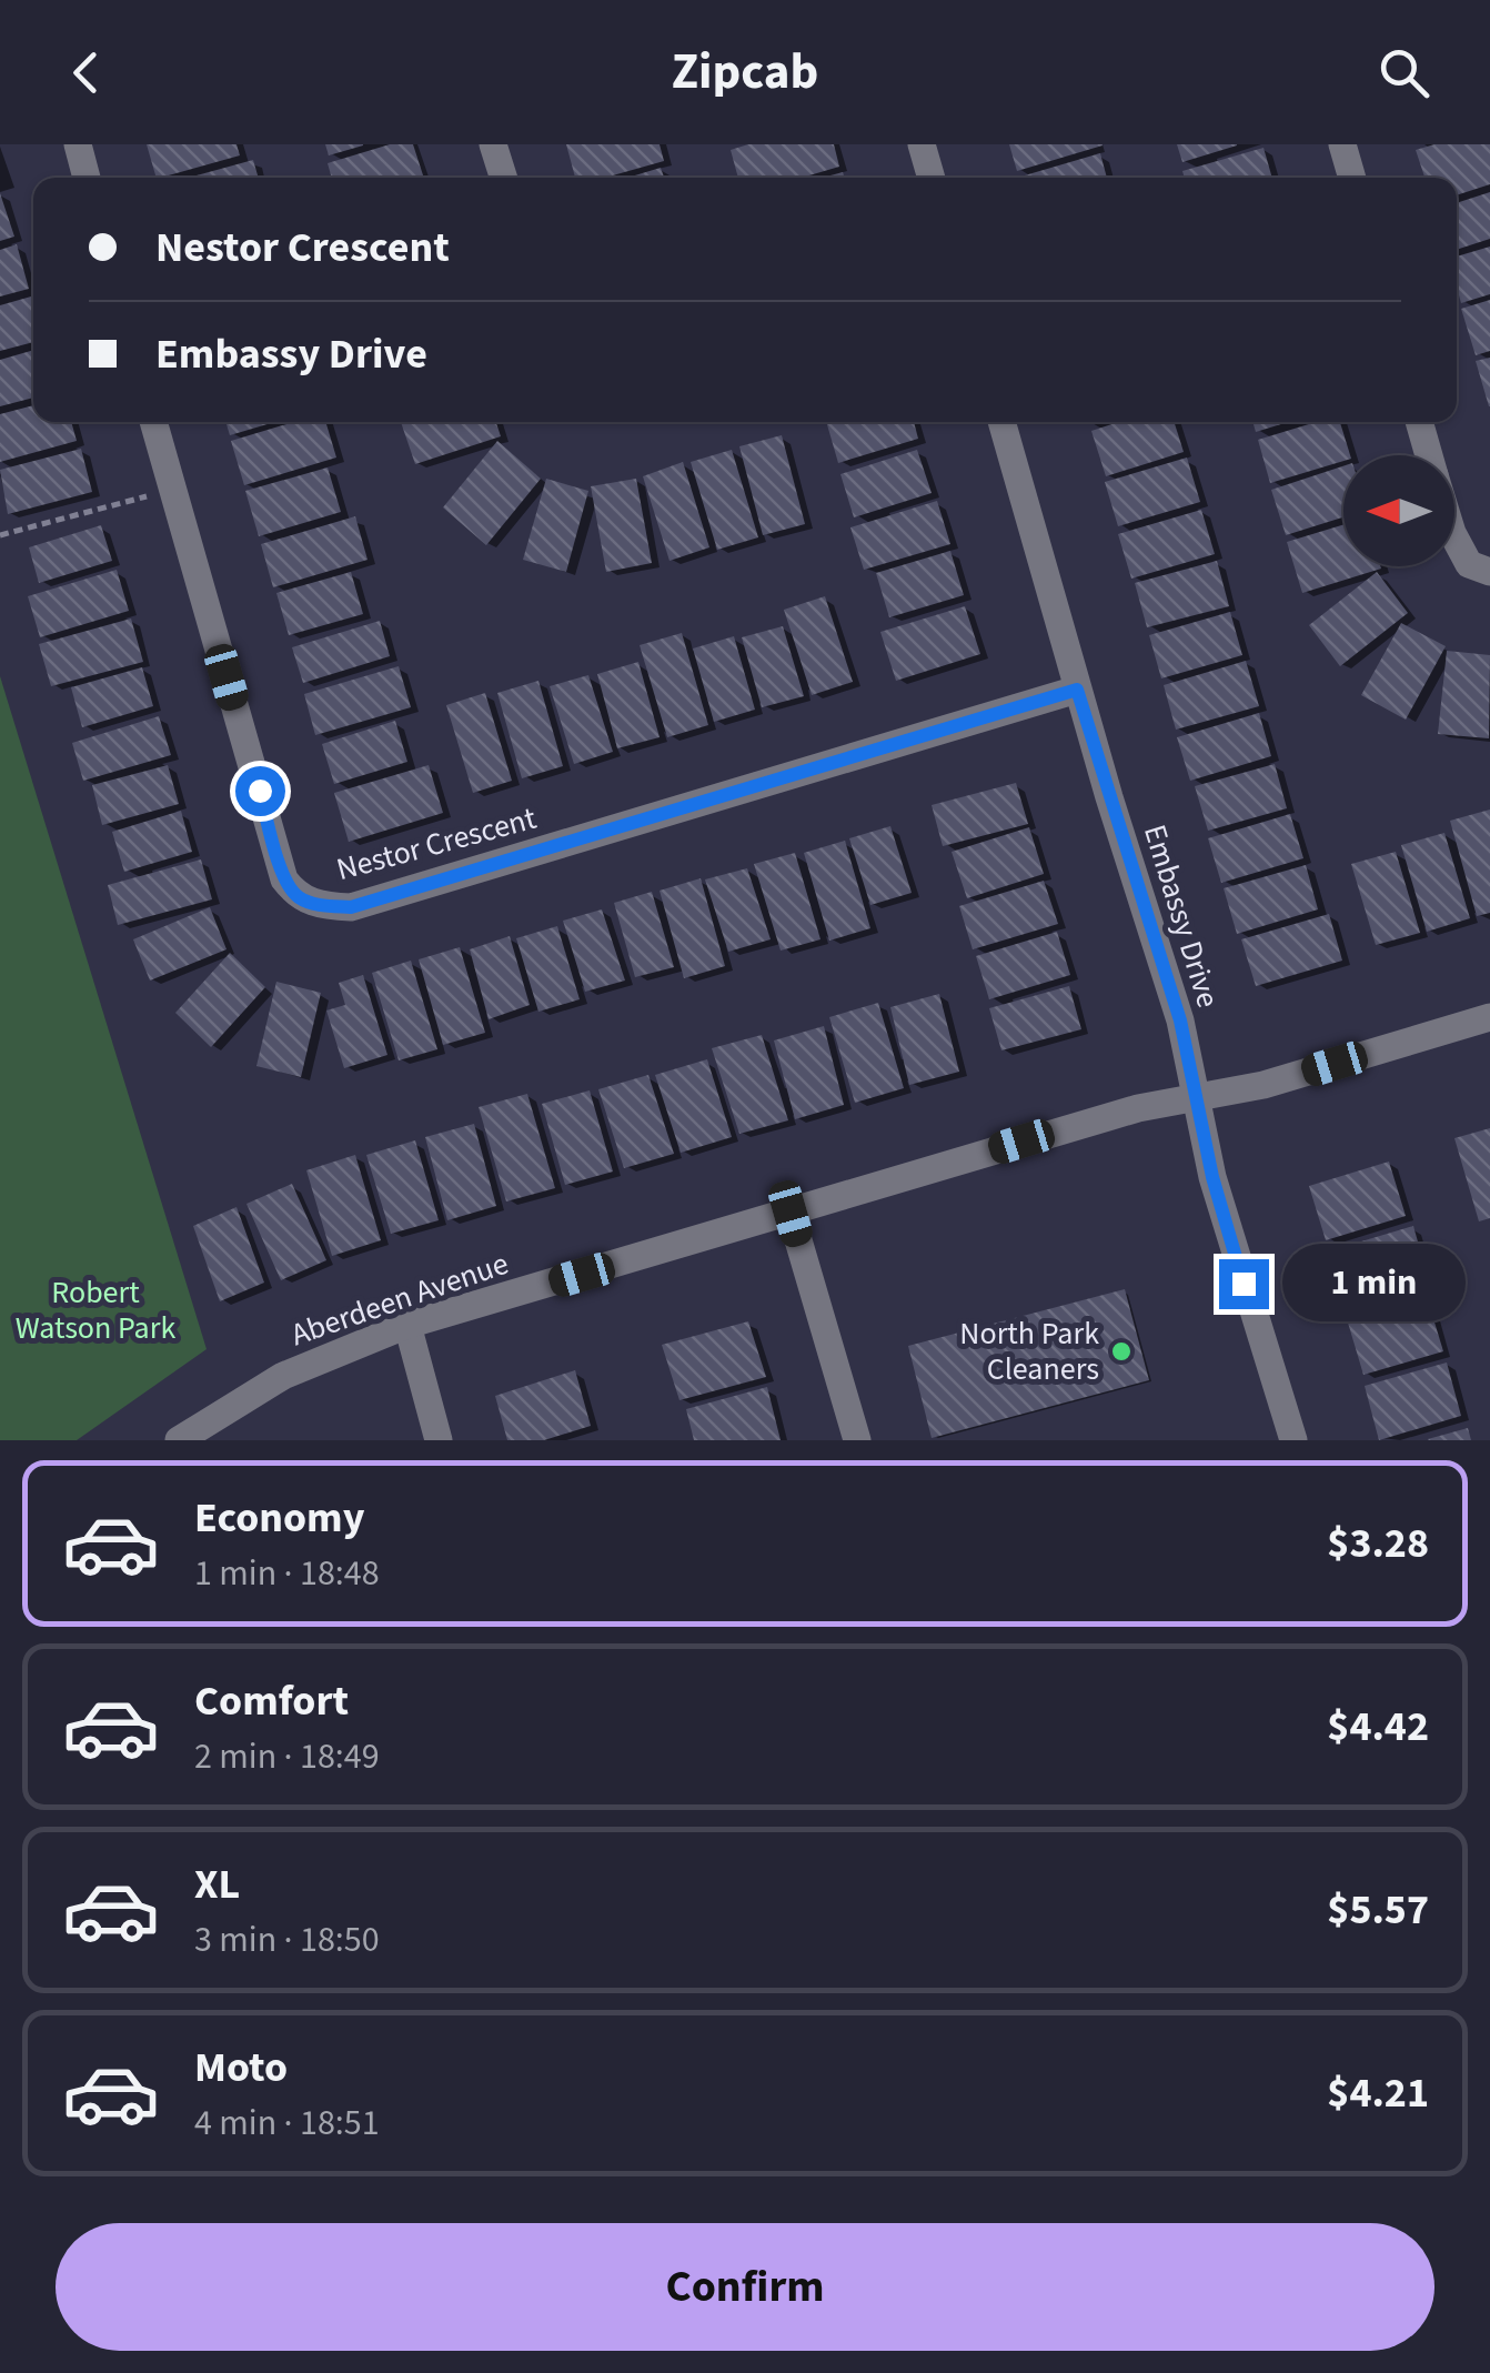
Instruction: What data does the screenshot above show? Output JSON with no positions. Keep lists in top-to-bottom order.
{
  "streets": {
    "street": ["Nestor Crescent", "Embassy Drive", "Aberdeen Avenue"]
  },
  "crossings": [
    ["Nestor Crescent", "Embassy Drive"],
    ["Embassy Drive", "Aberdeen Avenue"]
  ],
  "parks": ["Robert Watson Park"],
  "places": ["North Park Cleaners"],
  "north": "left",
  "page": {
    "header": "Zipcab",
    "banner": ["Nestor Crescent", "Embassy Drive"],
    "bubble": "1 min",
    "list": [
      {
        "name": "Economy",
        "note": "1 min · 18:48",
        "value": "$3.28"
      },
      {
        "name": "Comfort",
        "note": "2 min · 18:49",
        "value": "$4.42"
      },
      {
        "name": "XL",
        "note": "3 min · 18:50",
        "value": "$5.57"
      },
      {
        "name": "Moto",
        "note": "4 min · 18:51",
        "value": "$4.21"
      }
    ],
    "buttons": "Confirm"
  }
}
